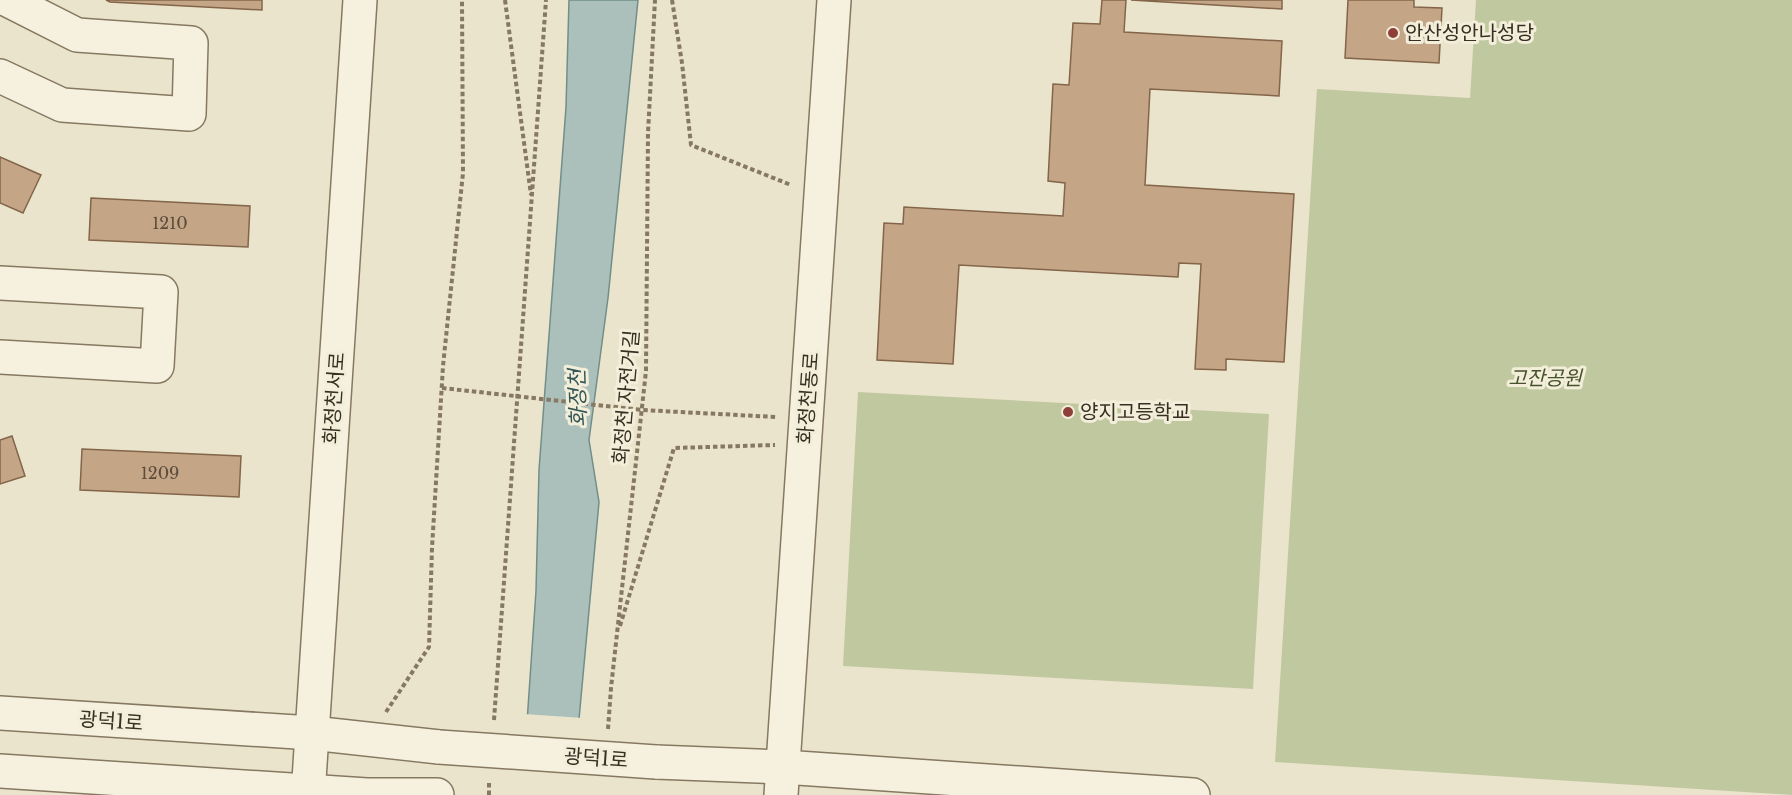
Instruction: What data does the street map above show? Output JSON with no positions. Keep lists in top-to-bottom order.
{
  "streets": {
    "street": ["화정천서로", "화정천동로", "광덕1로"],
    "path": ["화정천 자전거길"]
  },
  "crossings": [
    ["화정천서로", "광덕1로"],
    ["화정천동로", "광덕1로"]
  ],
  "water": ["화정천"],
  "parks": ["고잔공원"],
  "places": ["안산성안나성당", "양지고등학교"],
  "house_numbers": ["1210", "1209"]
}
